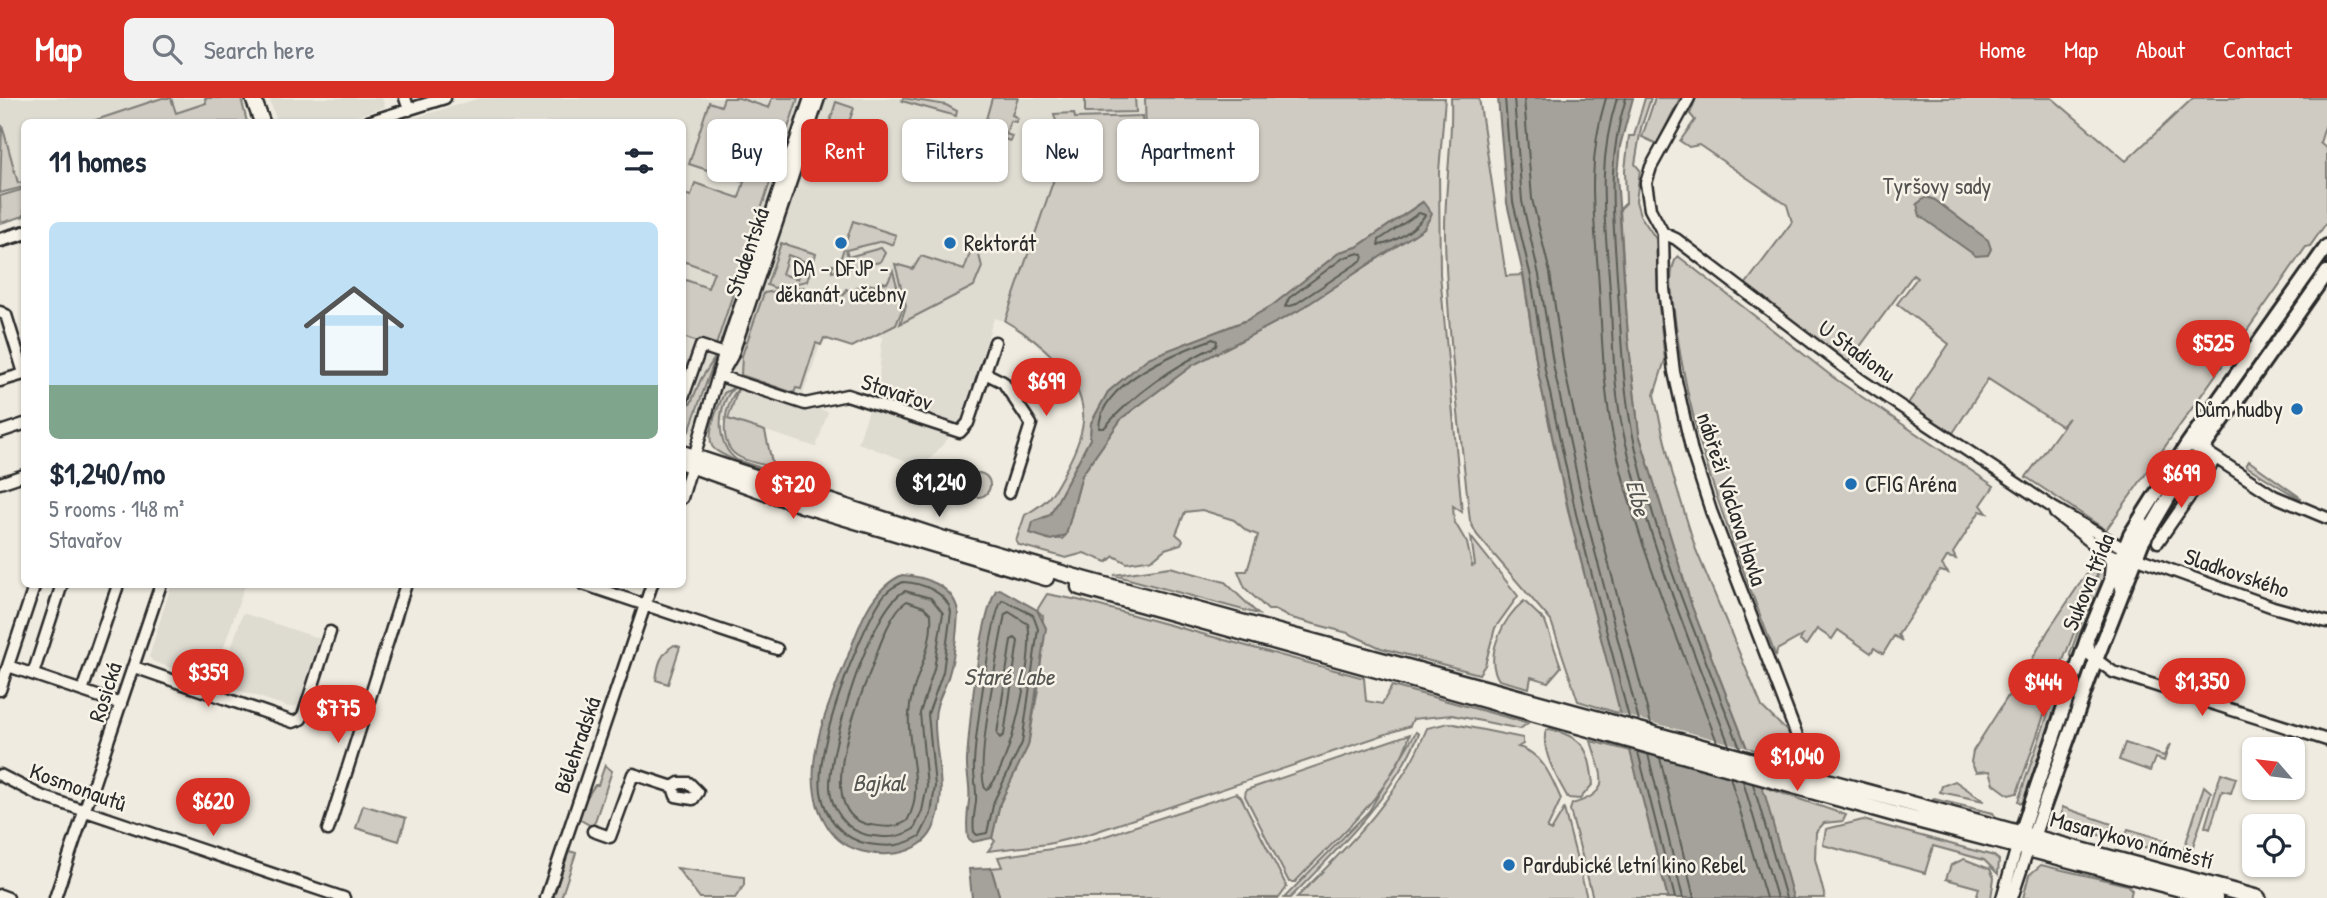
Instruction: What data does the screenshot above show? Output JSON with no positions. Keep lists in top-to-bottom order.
{
  "streets": {
    "main road": ["Masarykovo náměstí"],
    "street": [
      "Studentská",
      "U Stadionu",
      "Stavařov",
      "nábřeží Václava Havla",
      "Sladkovského",
      "Sukova třída",
      "Rosická",
      "Bělehradská",
      "Kosmonautů"
    ]
  },
  "crossings": [
    ["Studentská", "Stavařov"],
    ["U Stadionu", "nábřeží Václava Havla"],
    ["U Stadionu", "Sladkovského"],
    ["U Stadionu", "Sukova třída"],
    ["Sladkovského", "Sukova třída"],
    ["Sukova třída", "Masarykovo náměstí"],
    ["Rosická", "Kosmonautů"]
  ],
  "water": ["Elbe", "Staré Labe", "Bajkal"],
  "parks": ["Tyršovy sady"],
  "places": [
    "DA - DFJP - děkanát, učebny",
    "Rektorát",
    "Dům hudby",
    "CFIG Aréna",
    "Pardubické letní kino Rebel"
  ],
  "north": "top left",
  "page": {
    "header": "Map",
    "search": "Search here",
    "nav": [
      "Home",
      "Map",
      "About",
      "Contact"
    ],
    "chip": [
      "Buy",
      "Rent",
      "Filters",
      "New",
      "Apartment"
    ],
    "heading": "11 homes",
    "list": [
      {
        "name": "$1,240/mo",
        "note": "5 rooms · 148 m² · Stavařov"
      }
    ],
    "price": [
      "$525",
      "$699",
      "$699",
      "$1,240",
      "$720",
      "$359",
      "$1,350",
      "$444",
      "$775",
      "$1,040",
      "$620"
    ]
  }
}
